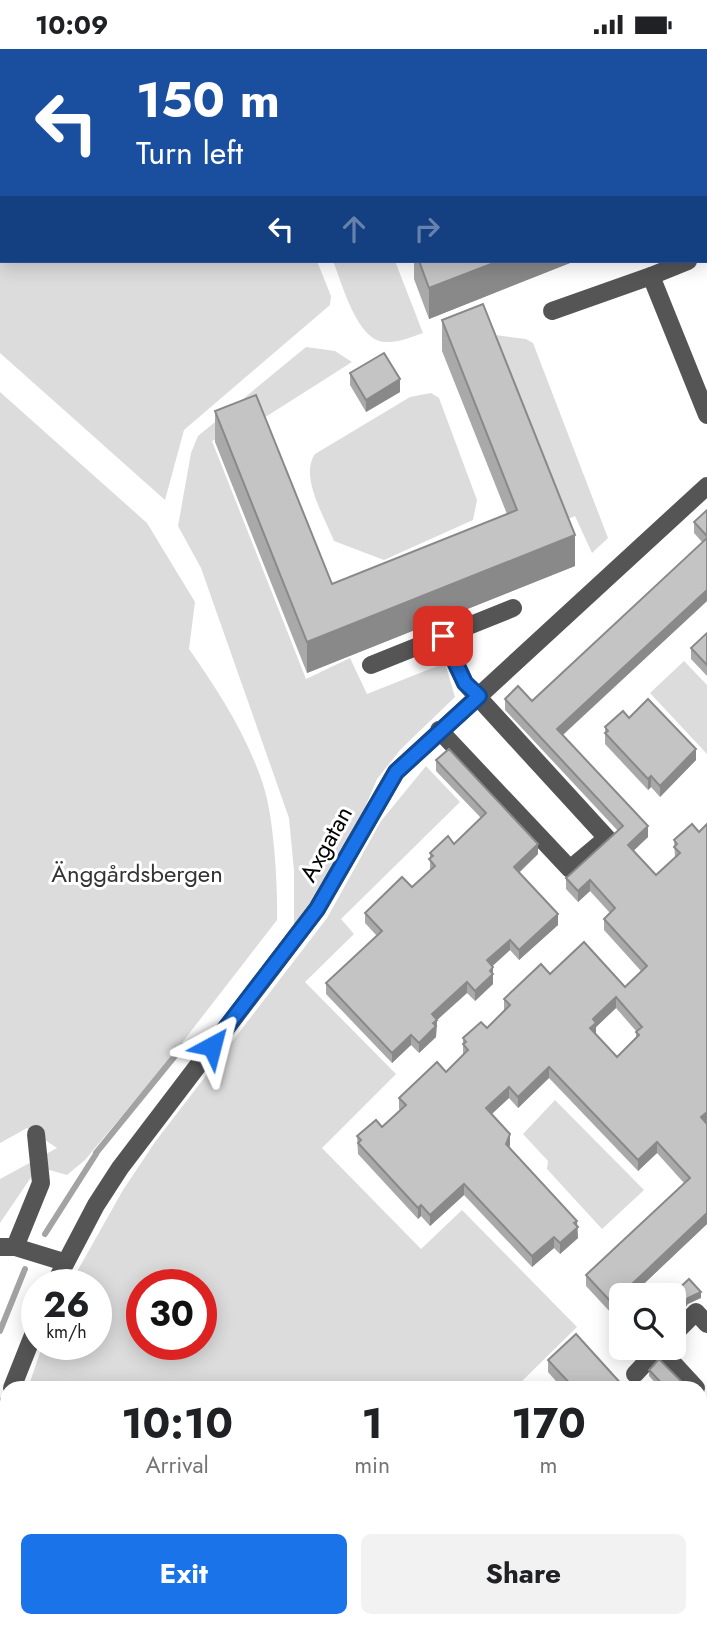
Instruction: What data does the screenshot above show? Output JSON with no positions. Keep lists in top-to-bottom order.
{
  "streets": {
    "street": ["Axgatan"]
  },
  "parks": ["Änggårdsbergen"],
  "page": {
    "status": "10:09",
    "turn": ["150 m", "Turn left"],
    "speed": "26 km/h",
    "limit": "30",
    "eta": [
      "10:10",
      "Arrival",
      "1",
      "min",
      "170",
      "m"
    ],
    "buttons": ["Exit", "Share"]
  }
}
